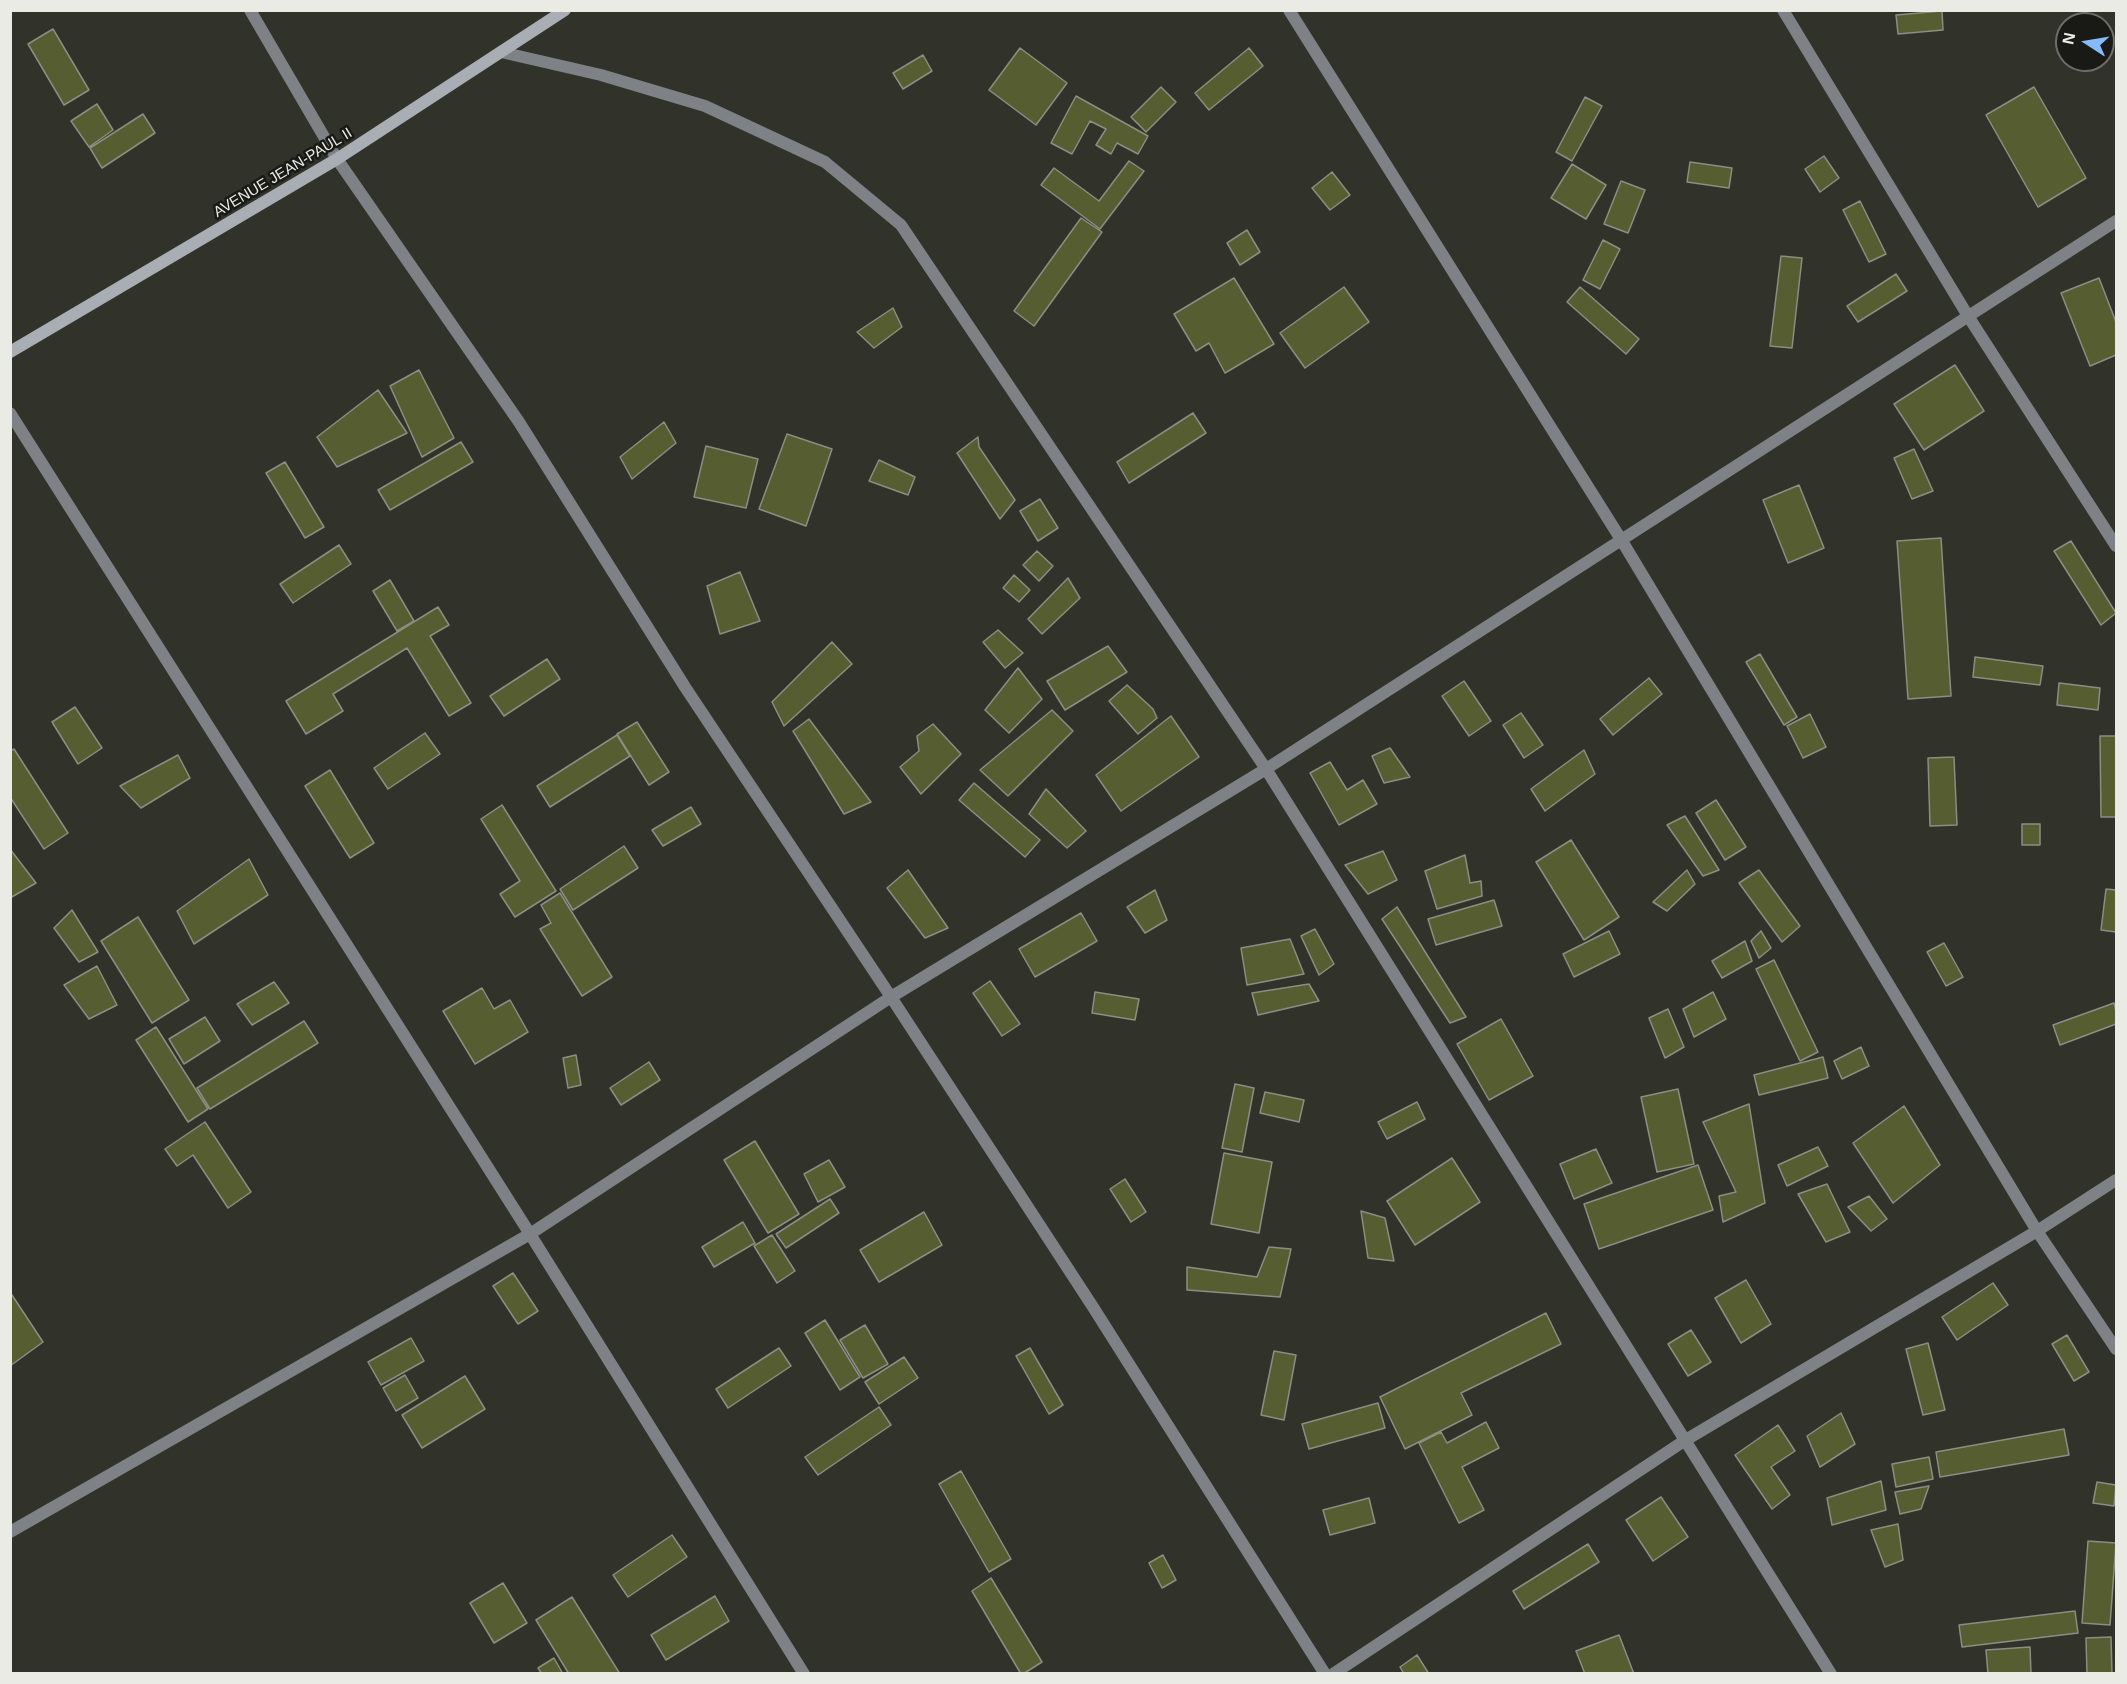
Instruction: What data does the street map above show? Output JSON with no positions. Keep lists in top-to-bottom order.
{
  "streets": {
    "street": ["AVENUE JEAN-PAUL II"]
  },
  "north": "left"
}
